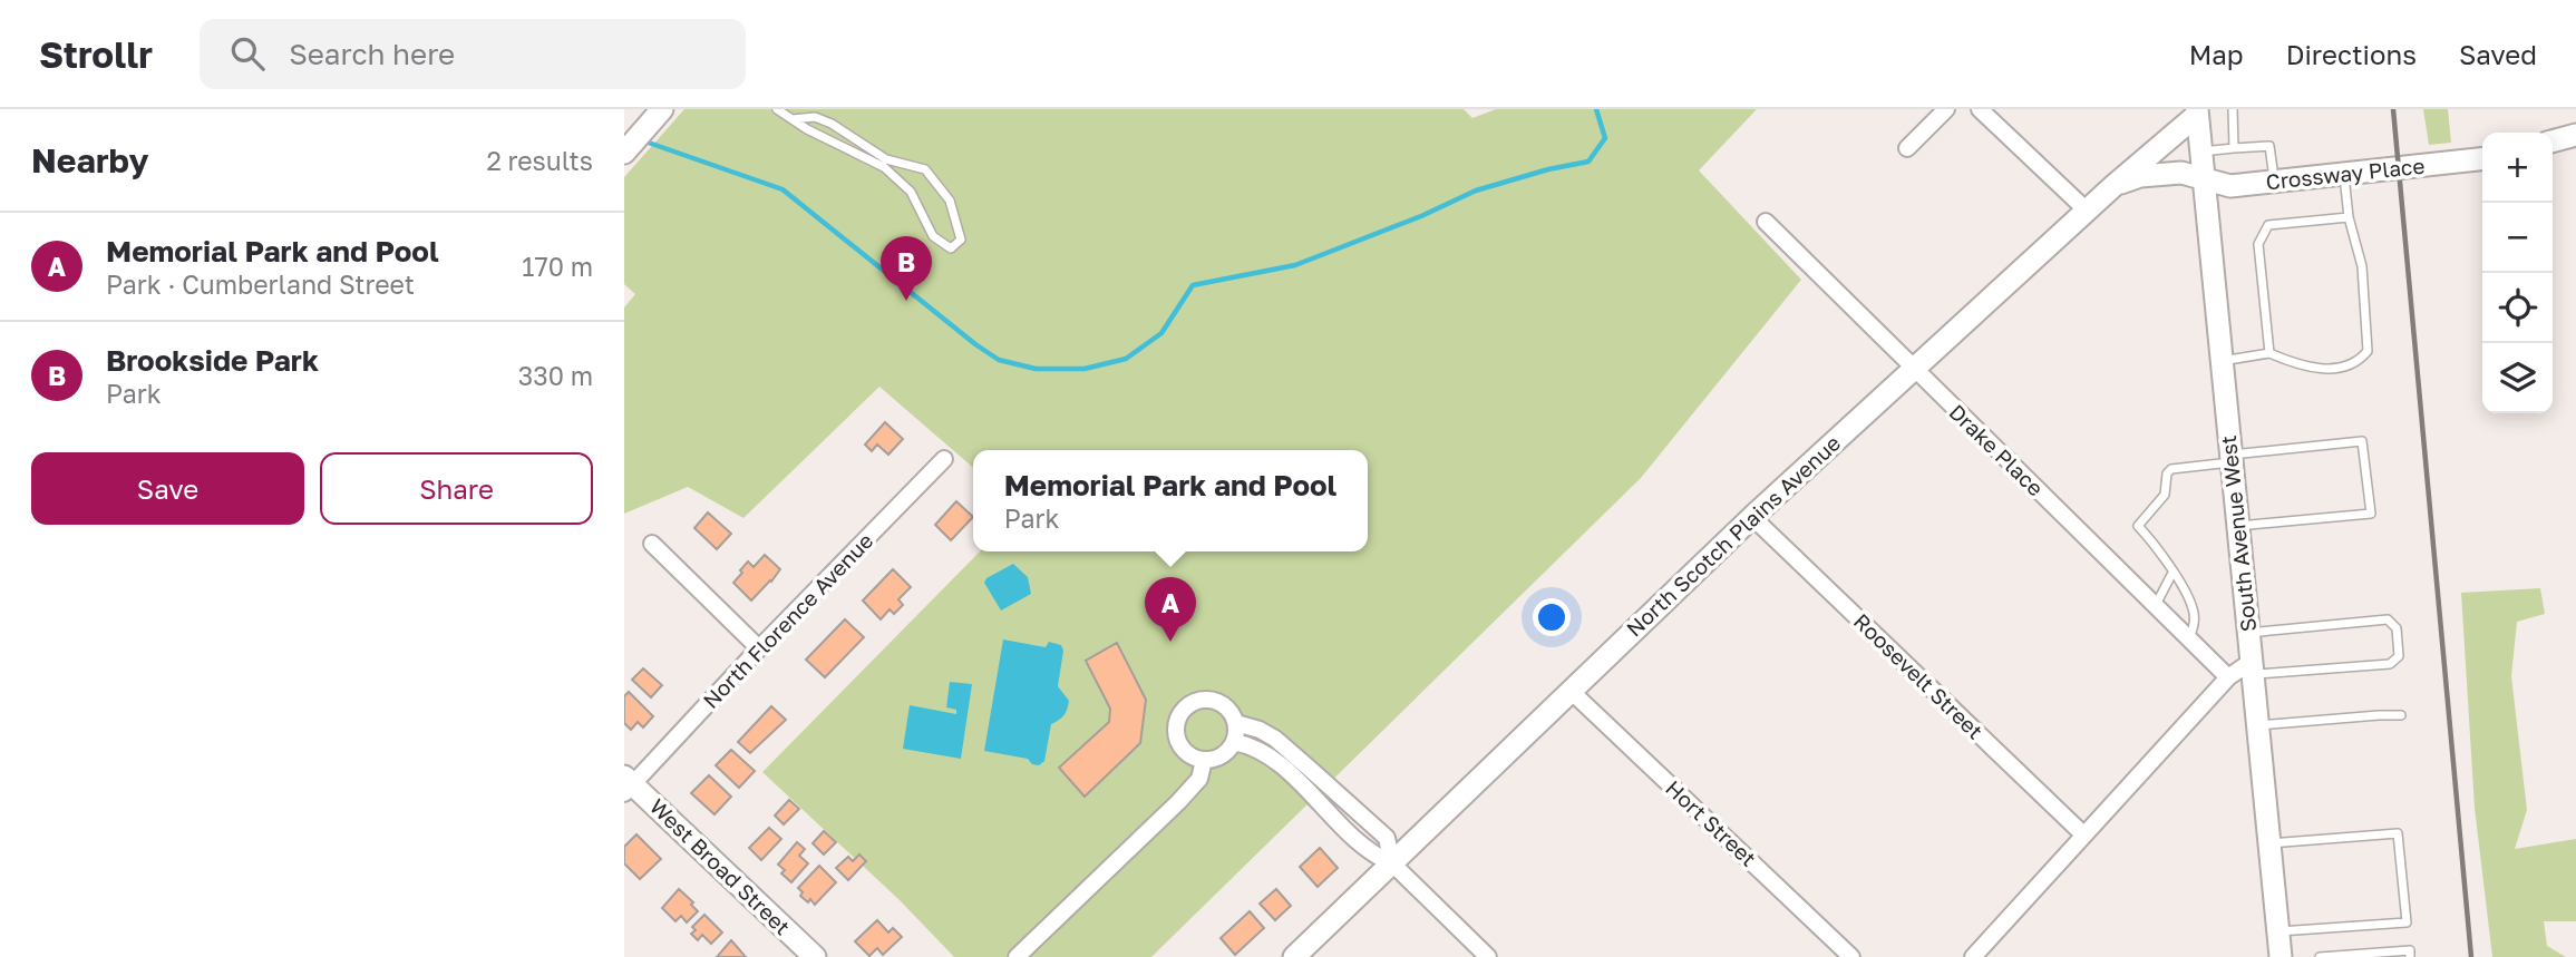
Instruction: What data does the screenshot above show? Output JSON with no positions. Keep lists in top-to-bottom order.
{
  "streets": {
    "street": [
      "Crossway Place",
      "Drake Place",
      "South Avenue West",
      "North Scotch Plains Avenue",
      "North Florence Avenue",
      "Roosevelt Street",
      "Hort Street",
      "West Broad Street"
    ]
  },
  "crossings": [
    ["Crossway Place", "South Avenue West"],
    ["Crossway Place", "North Scotch Plains Avenue"],
    ["Drake Place", "North Scotch Plains Avenue"],
    ["South Avenue West", "North Scotch Plains Avenue"],
    ["North Scotch Plains Avenue", "Roosevelt Street"],
    ["North Scotch Plains Avenue", "Hort Street"],
    ["North Florence Avenue", "West Broad Street"]
  ],
  "page": {
    "header": "Strollr",
    "search": "Search here",
    "nav": ["Map", "Directions", "Saved"],
    "heading": ["Nearby", "2 results"],
    "map_buttons": ["+", "−"],
    "list": [
      {
        "mark": "A",
        "name": "Memorial Park and Pool",
        "note": "Park · Cumberland Street",
        "value": "170 m"
      },
      {
        "mark": "B",
        "name": "Brookside Park",
        "note": "Park",
        "value": "330 m"
      }
    ],
    "pins": ["B", "A"],
    "buttons": ["Save", "Share"],
    "popup": ["Memorial Park and Pool", "Park"]
  }
}
